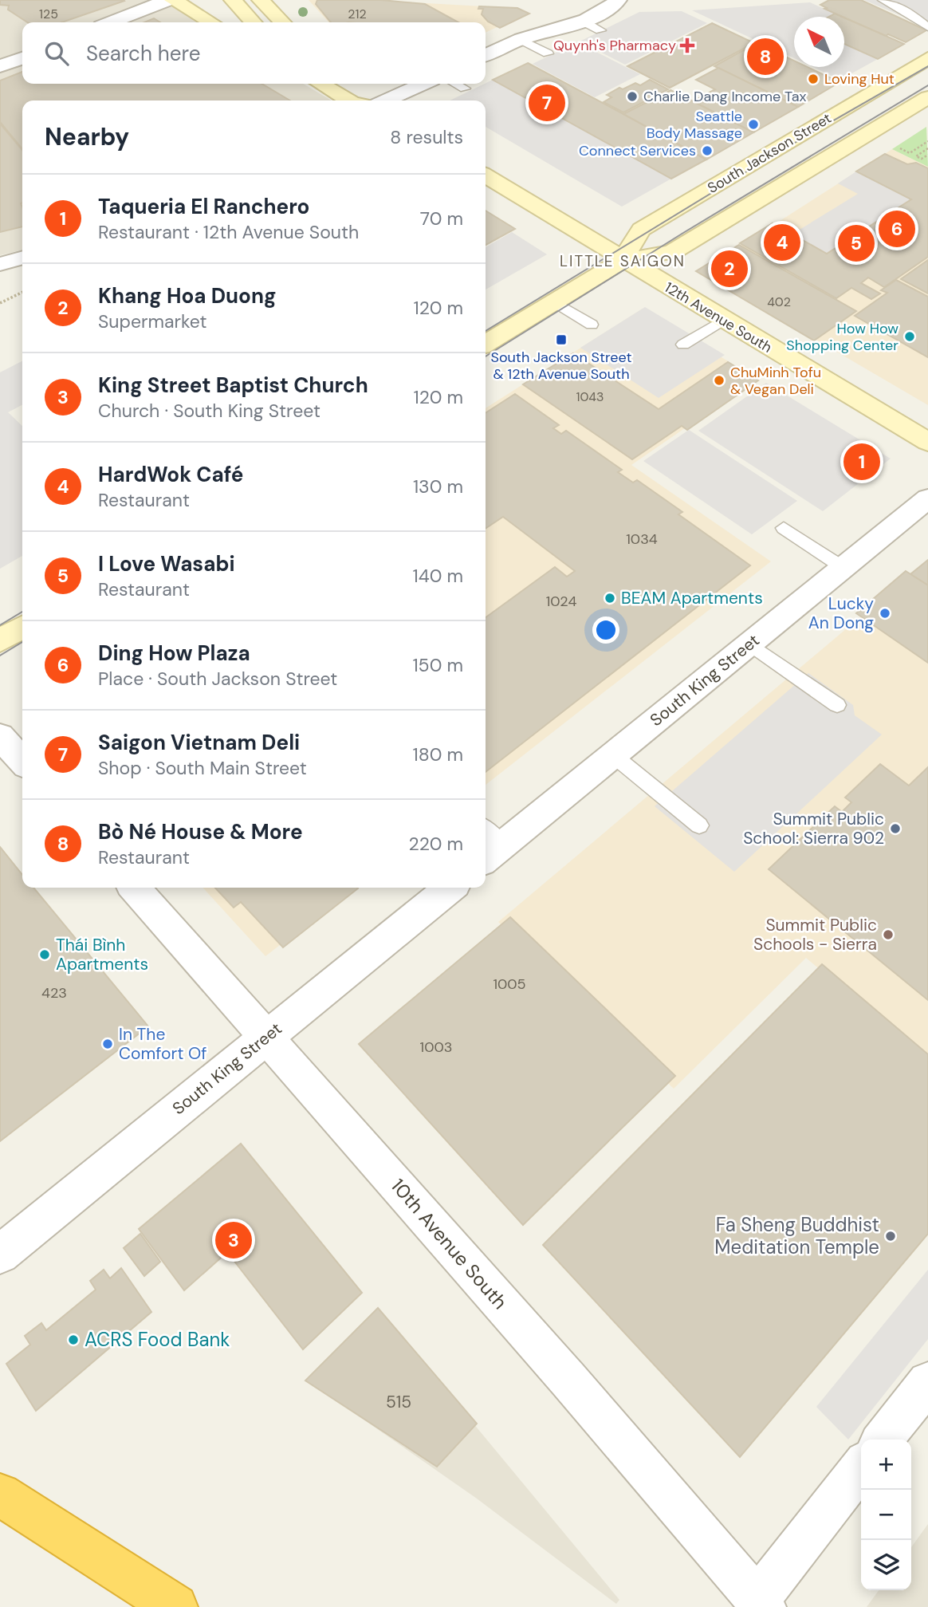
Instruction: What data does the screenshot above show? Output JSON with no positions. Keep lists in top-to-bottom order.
{
  "streets": {
    "main road": ["South Jackson Street", "12th Avenue South"],
    "street": ["South King Street", "10th Avenue South"]
  },
  "crossings": [
    ["South Jackson Street", "12th Avenue South"],
    ["South King Street", "10th Avenue South"]
  ],
  "districts": ["LITTLE SAIGON"],
  "places": {
    "health": ["Quynh's Pharmacy"],
    "other": [
      "Loving Hut",
      "Charlie Dang Income Tax",
      "Seattle Body Massage",
      "Connect Services",
      "How How Shopping Center",
      "ChuMinh Tofu & Vegan Deli",
      "BEAM Apartments",
      "Lucky An Dong",
      "Summit Public School: Sierra 902",
      "Summit Public Schools - Sierra",
      "Thái Bình Apartments",
      "In The Comfort Of",
      "Fa Sheng Buddhist Meditation Temple",
      "ACRS Food Bank"
    ],
    "transit": ["South Jackson Street & 12th Avenue South"]
  },
  "house_numbers": [
    "125",
    "212",
    "402",
    "1043",
    "1034",
    "1024",
    "1005",
    "423",
    "1003",
    "515"
  ],
  "north": "top left",
  "page": {
    "search": "Search here",
    "pins": [
      "8",
      "7",
      "6",
      "4",
      "5",
      "2",
      "1",
      "3"
    ],
    "heading": ["Nearby", "8 results"],
    "list": [
      {
        "mark": "1",
        "name": "Taqueria El Ranchero",
        "note": "Restaurant · 12th Avenue South",
        "value": "70 m"
      },
      {
        "mark": "2",
        "name": "Khang Hoa Duong",
        "note": "Supermarket",
        "value": "120 m"
      },
      {
        "mark": "3",
        "name": "King Street Baptist Church",
        "note": "Church · South King Street",
        "value": "120 m"
      },
      {
        "mark": "4",
        "name": "HardWok Café",
        "note": "Restaurant",
        "value": "130 m"
      },
      {
        "mark": "5",
        "name": "I Love Wasabi",
        "note": "Restaurant",
        "value": "140 m"
      },
      {
        "mark": "6",
        "name": "Ding How Plaza",
        "note": "Place · South Jackson Street",
        "value": "150 m"
      },
      {
        "mark": "7",
        "name": "Saigon Vietnam Deli",
        "note": "Shop · South Main Street",
        "value": "180 m"
      },
      {
        "mark": "8",
        "name": "Bò Né House & More",
        "note": "Restaurant",
        "value": "220 m"
      }
    ],
    "map_buttons": ["+", "−"]
  }
}
